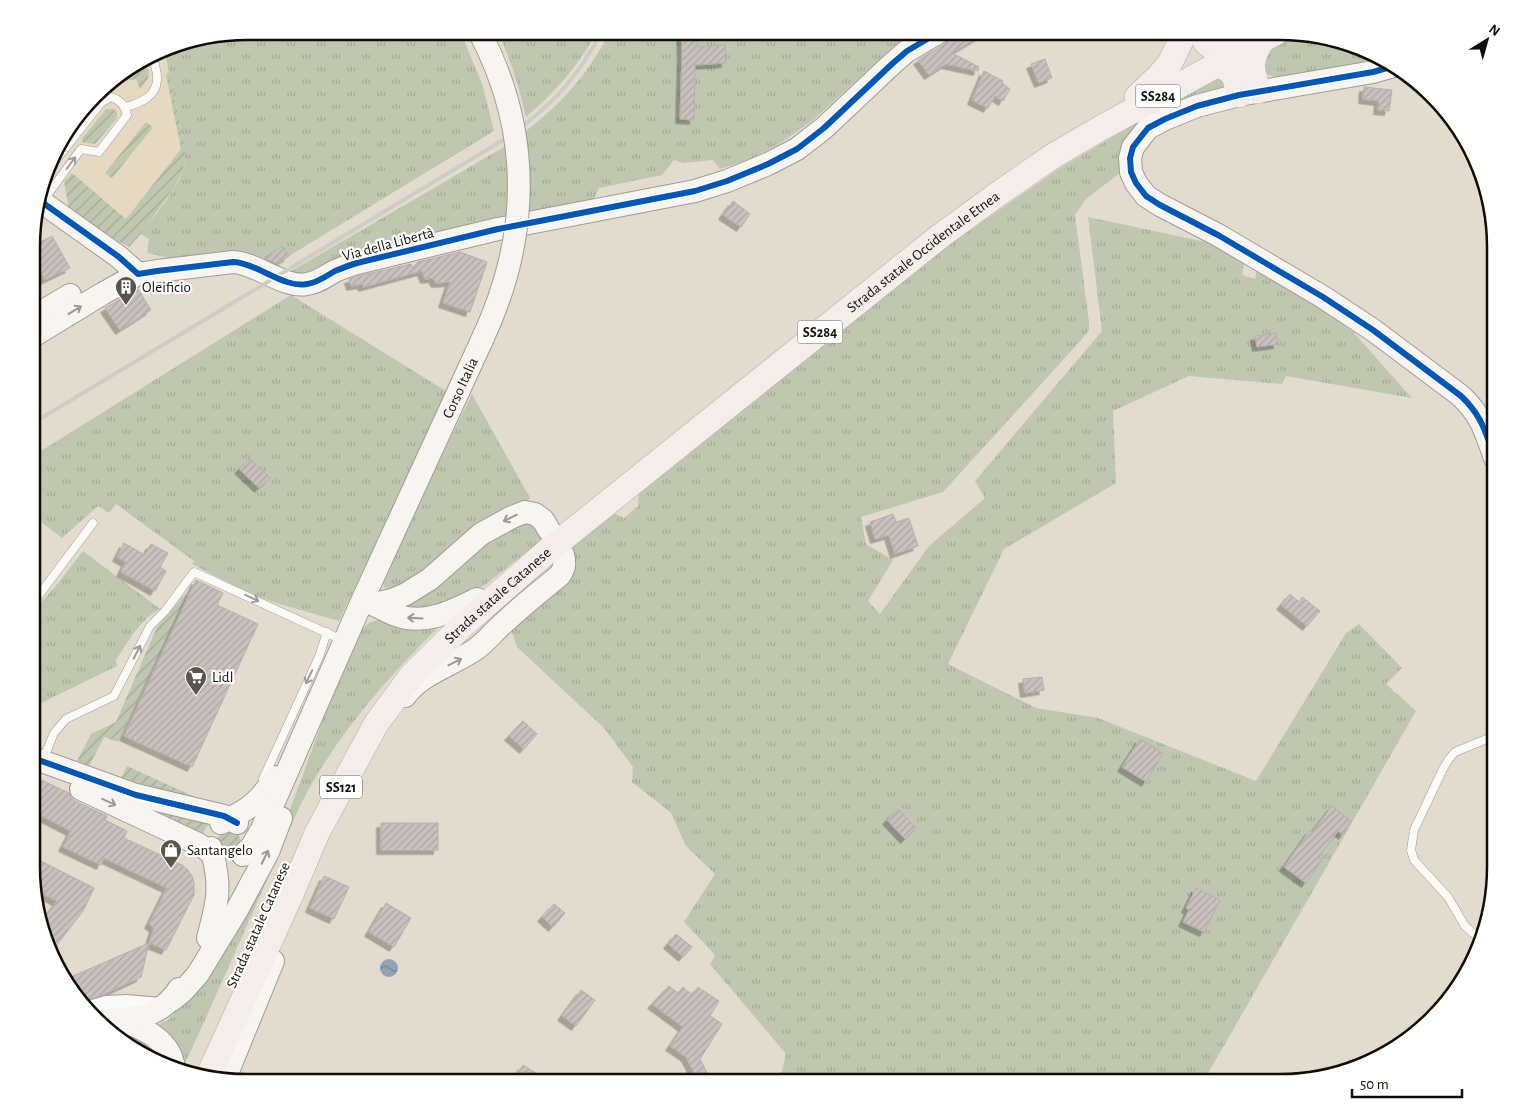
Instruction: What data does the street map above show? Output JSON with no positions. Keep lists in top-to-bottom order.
{
  "streets": {
    "main road": [
      "SS284",
      "Strada statale Occidentale Etnea",
      "Strada statale Catanese",
      "SS121"
    ],
    "street": ["Via della Libertà", "Corso Italia"]
  },
  "crossings": [
    ["Strada statale Occidentale Etnea", "Strada statale Catanese"]
  ],
  "places": {
    "building": ["Oleificio"],
    "supermarket": ["Lidl"],
    "shop": ["Santangelo"]
  },
  "scale_bar": "50 m",
  "north": "top right"
}
